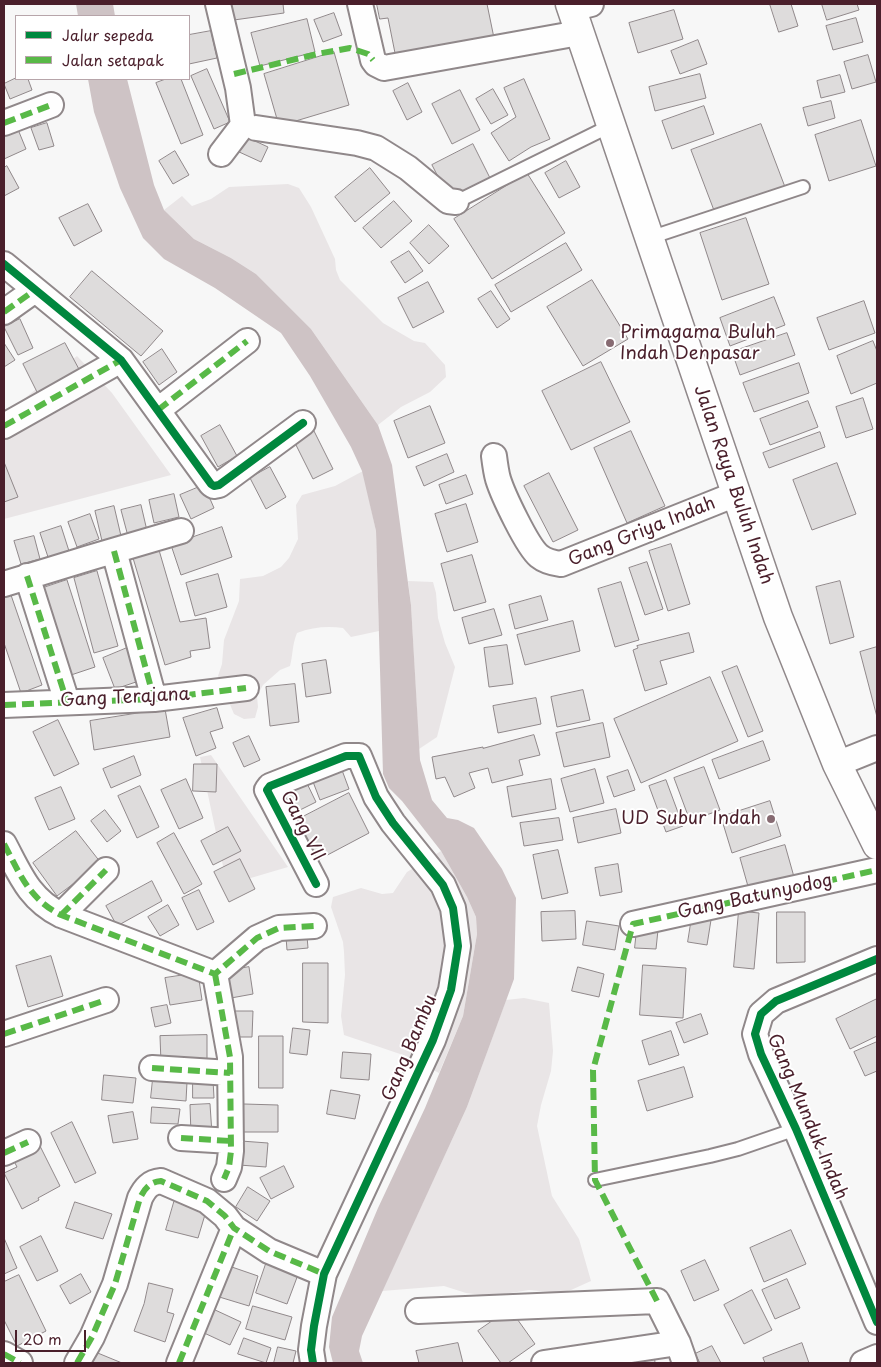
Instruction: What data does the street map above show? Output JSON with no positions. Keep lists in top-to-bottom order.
{
  "streets": {
    "highway": ["Jalan Raya Buluh Indah"],
    "street": [
      "Gang Griya Indah",
      "Gang Terajana",
      "Gang VII",
      "Gang Batunyodog",
      "Gang Bambu",
      "Gang Munduk Indah"
    ]
  },
  "crossings": [
    ["Jalan Raya Buluh Indah", "Gang Griya Indah"],
    ["Gang VII", "Gang Bambu"]
  ],
  "places": ["Primagama Buluh Indah Denpasar", "UD Subur Indah"],
  "legend": ["Jalur sepeda", "Jalan setapak"],
  "scale_bar": "20 m"
}
